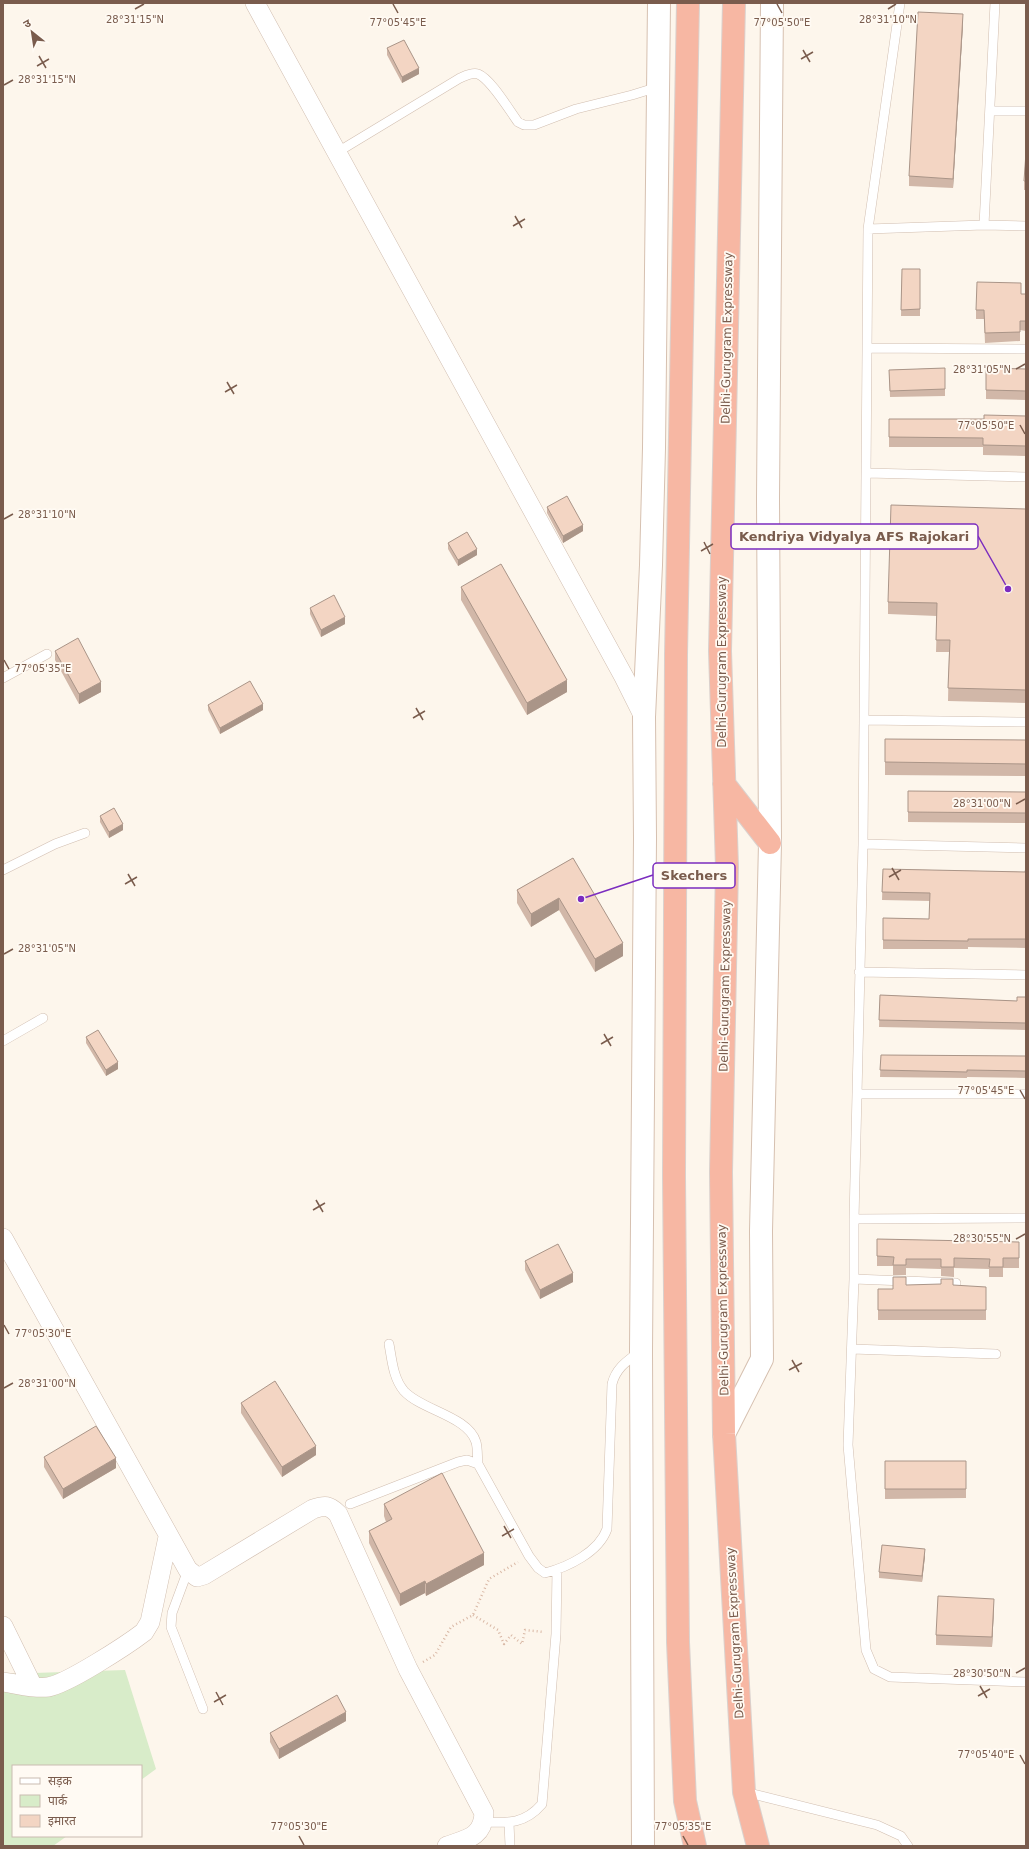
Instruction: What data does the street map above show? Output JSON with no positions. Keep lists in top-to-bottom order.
{
  "streets": {
    "highway": ["Delhi-Gurugram Expressway"]
  },
  "places": ["Kendriya Vidyalya AFS Rajokari", "Skechers"],
  "legend": ["सड़क", "पार्क", "इमारत"],
  "north": "top left",
  "coordinates": [
    "28°31'15\"N",
    "28°31'10\"N",
    "77°05'45\"E",
    "77°05'50\"E",
    "28°31'05\"N",
    "77°05'35\"E",
    "28°31'00\"N",
    "28°30'55\"N",
    "77°05'30\"E",
    "28°30'50\"N",
    "77°05'40\"E"
  ]
}
